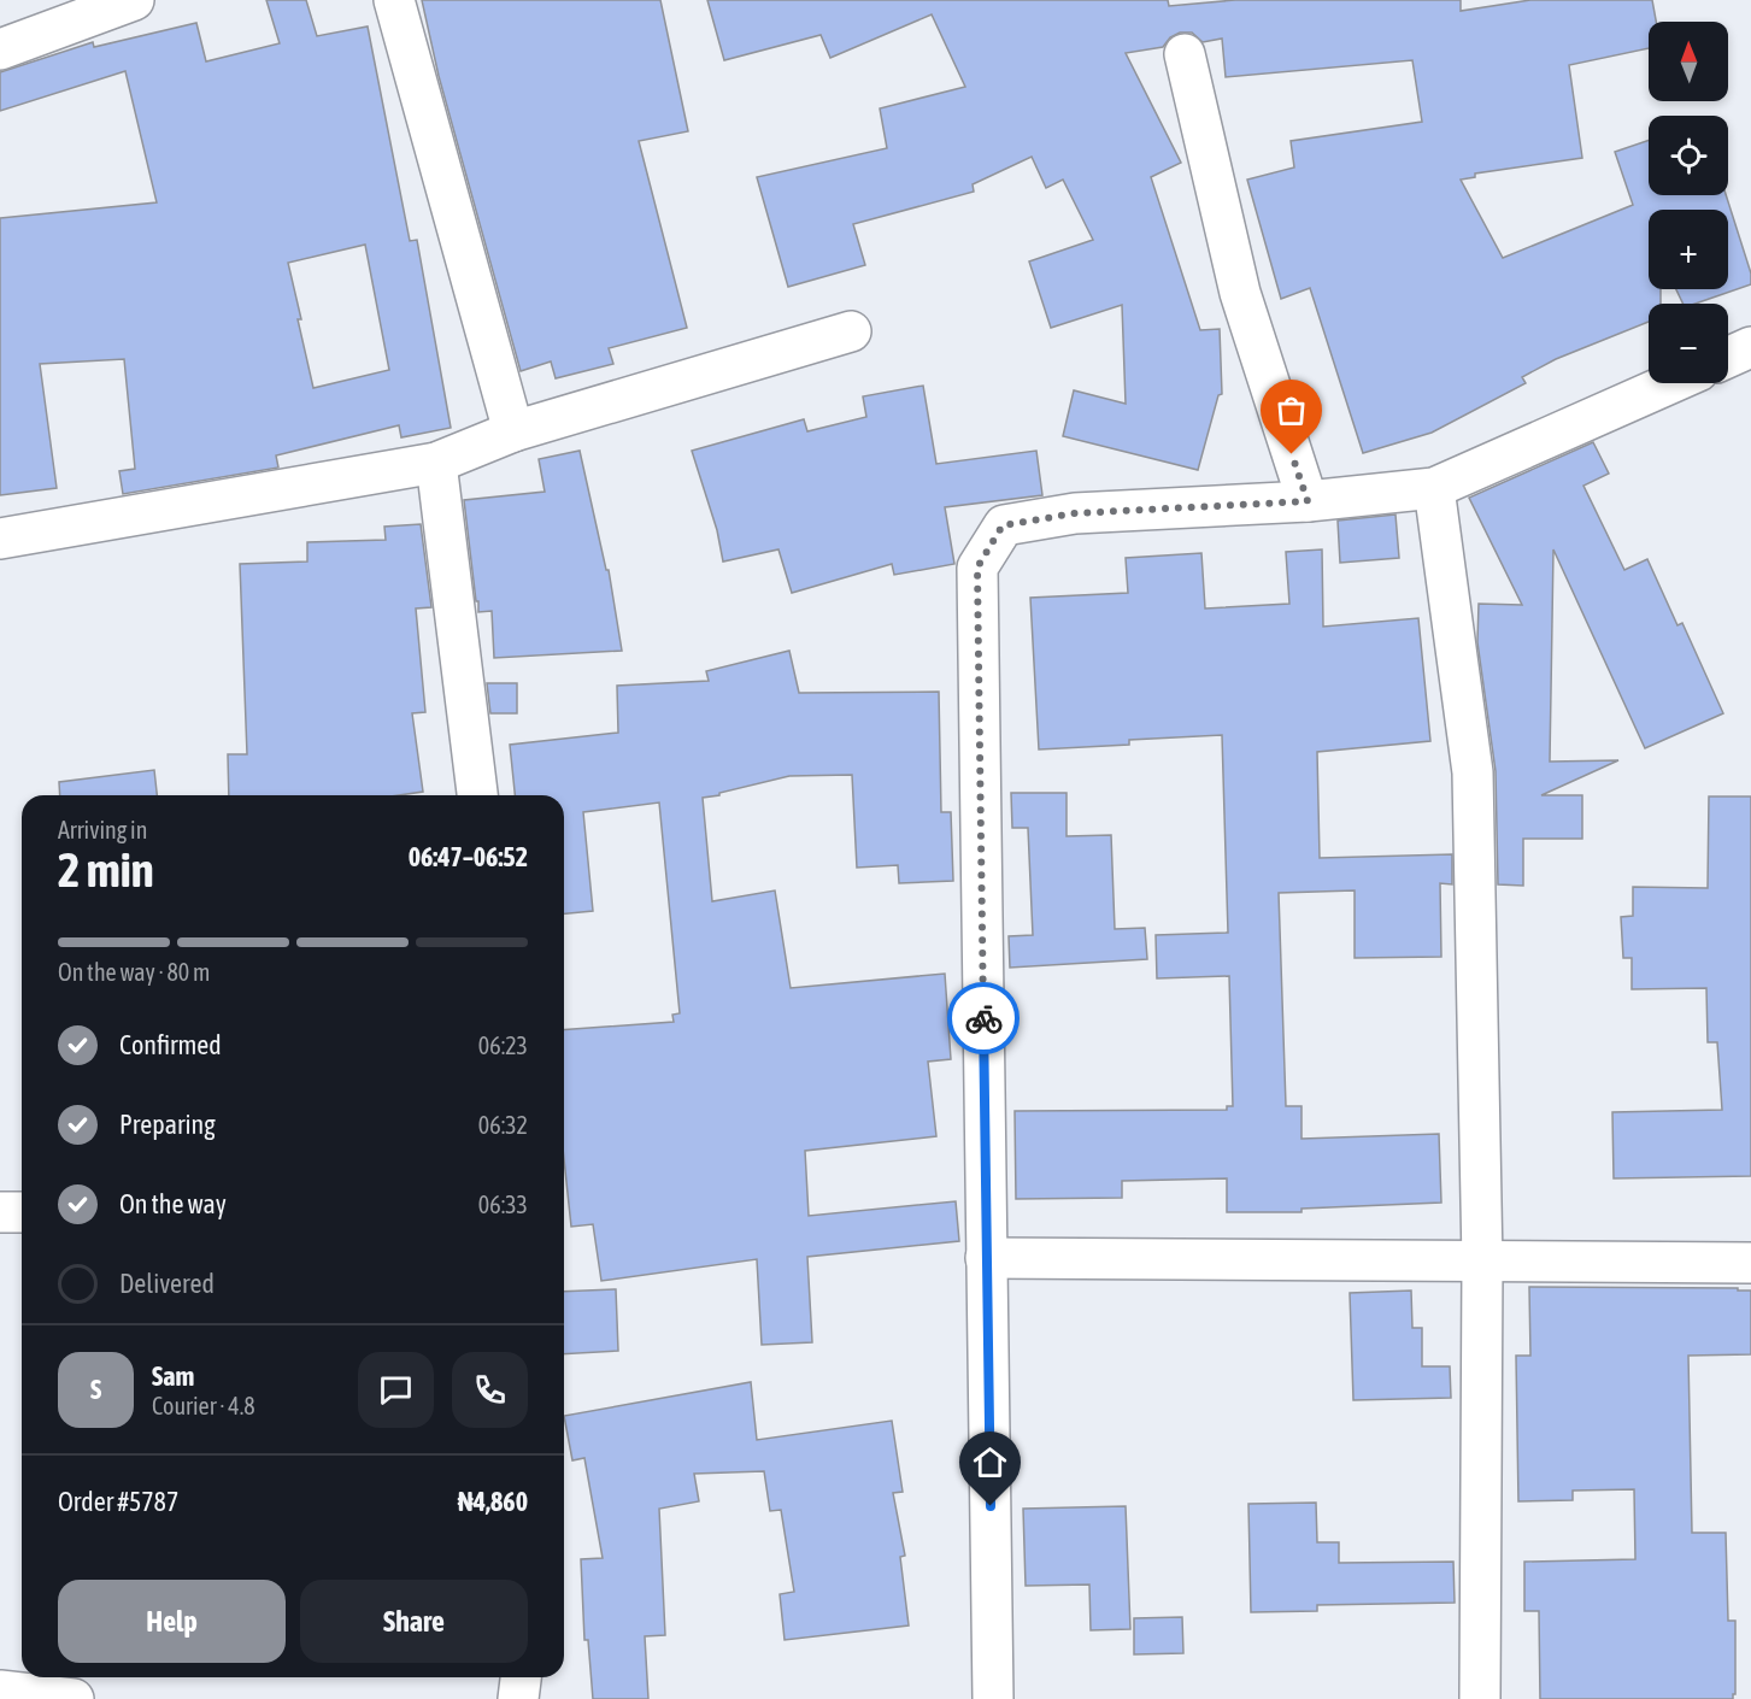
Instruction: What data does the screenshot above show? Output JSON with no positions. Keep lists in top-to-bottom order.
{
  "north": "top",
  "page": {
    "map_buttons": ["+", "−"],
    "heading": ["2 min", "Arriving in", "06:47–06:52"],
    "panel": [
      "Sam",
      "Courier · 4.8",
      "Order #5787",
      "₦4,860"
    ],
    "bar": "On the way · 80 m",
    "list": [
      ["Confirmed", "06:23"],
      ["Preparing", "06:32"],
      ["On the way", "06:33"],
      "Delivered"
    ],
    "round": "S",
    "buttons": ["Help", "Share"]
  }
}
